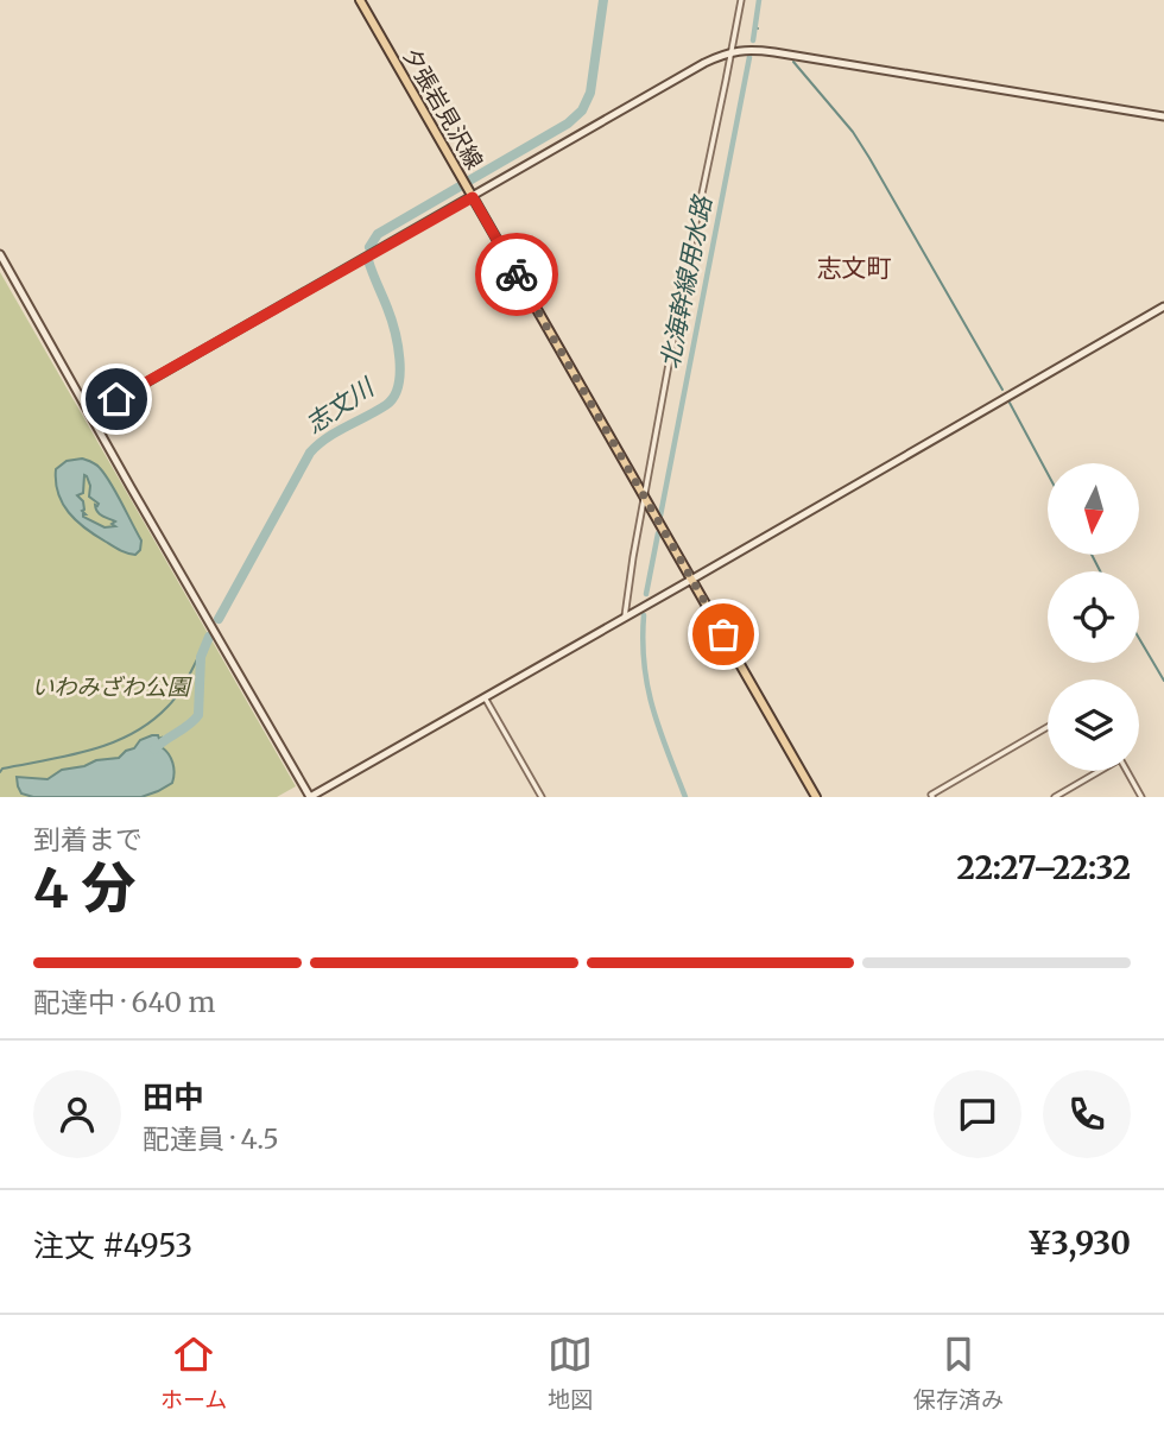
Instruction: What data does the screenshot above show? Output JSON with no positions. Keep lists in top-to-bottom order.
{
  "streets": {
    "main road": ["夕張岩見沢線"]
  },
  "districts": ["志文町"],
  "water": ["北海幹線用水路", "志文川"],
  "parks": ["いわみざわ公園"],
  "north": "bottom",
  "page": {
    "heading": ["4 分", "到着まで", "22:27–22:32"],
    "panel": [
      "田中",
      "配達員 · 4.5",
      "注文 #4953",
      "¥3,930"
    ],
    "bar": "配達中 · 640 m",
    "tabs": ["ホーム", "地図", "保存済み"]
  }
}
